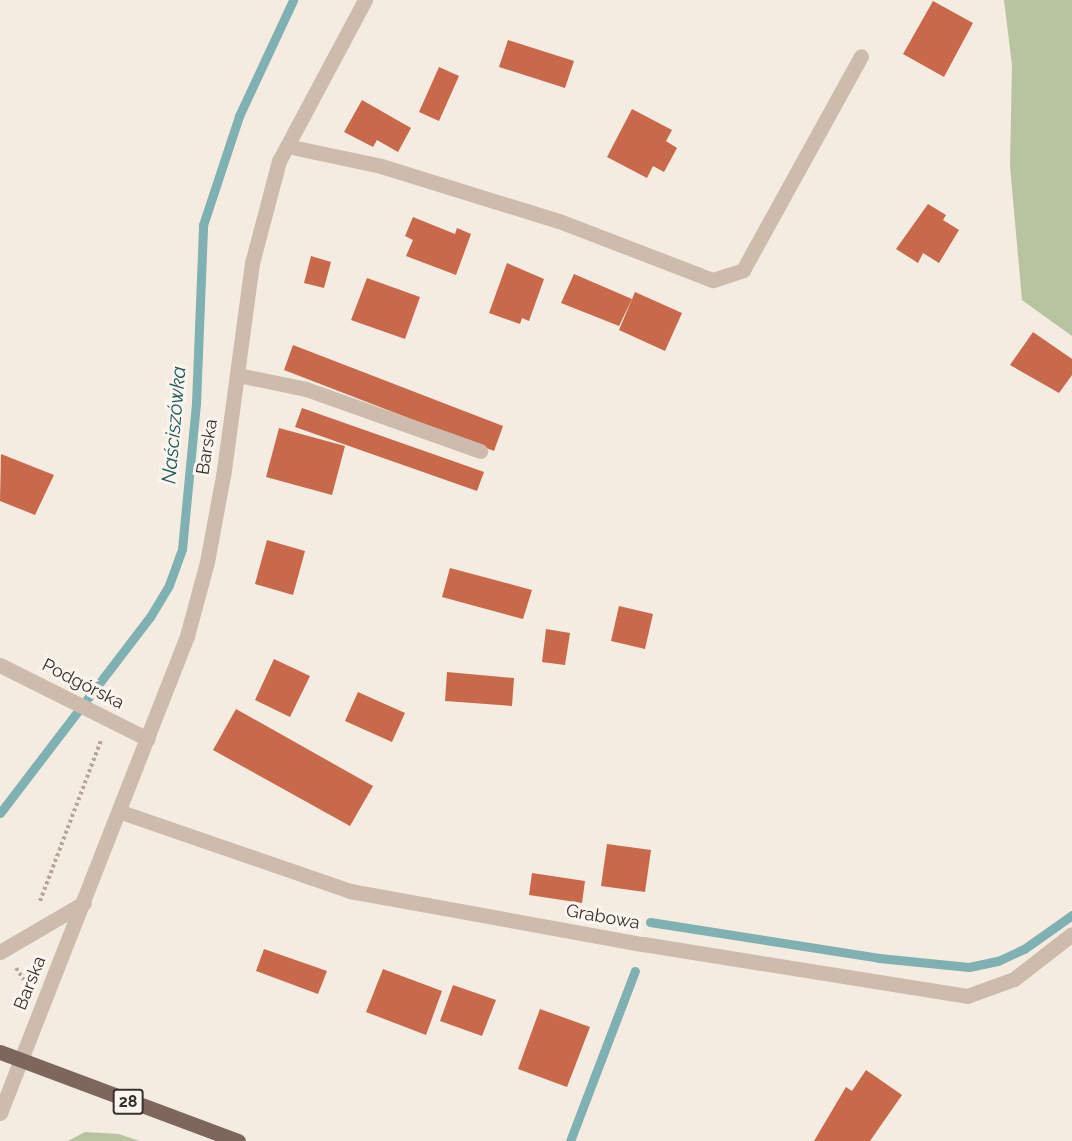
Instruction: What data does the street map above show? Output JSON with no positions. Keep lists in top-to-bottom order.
{
  "streets": {
    "main road": ["28"],
    "street": ["Barska", "Podgórska", "Grabowa"]
  },
  "crossings": [
    ["Barska", "Podgórska"],
    ["Barska", "Grabowa"],
    ["Barska", "28"]
  ],
  "water": ["Naściszówka"]
}
